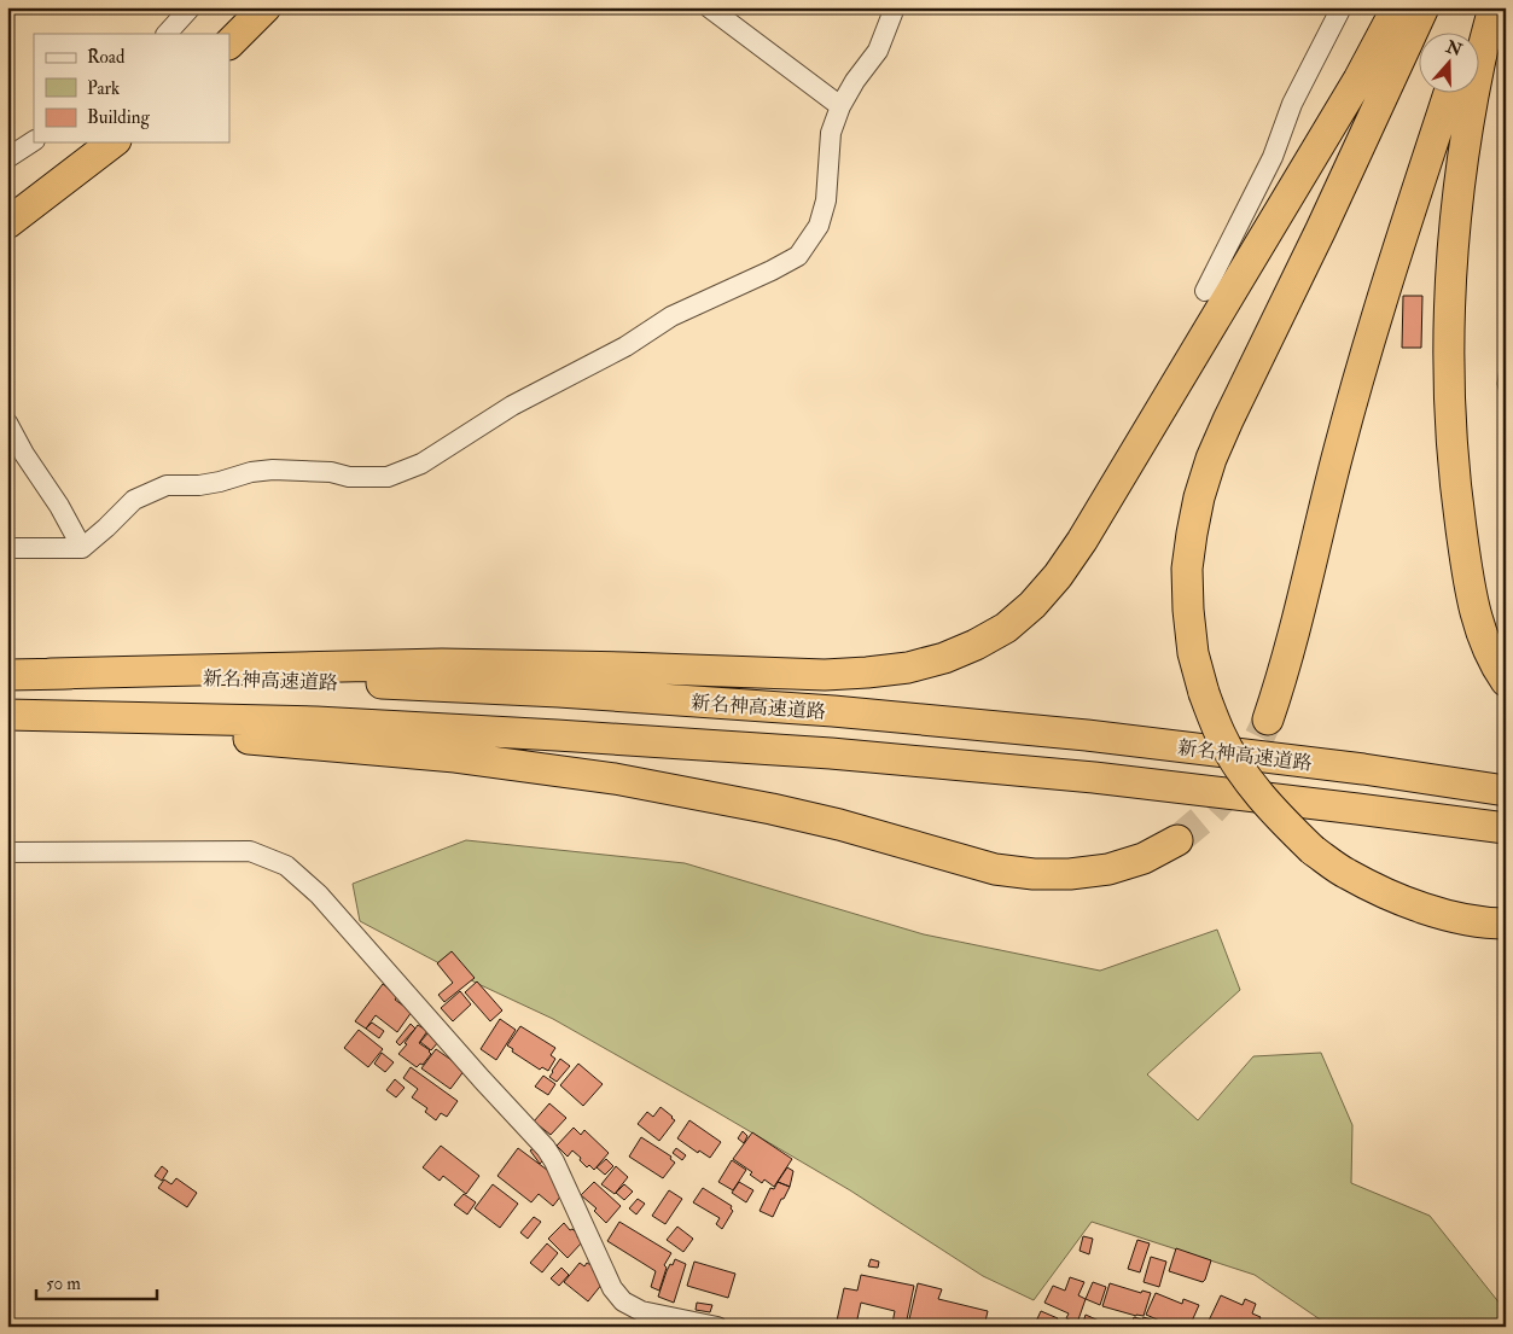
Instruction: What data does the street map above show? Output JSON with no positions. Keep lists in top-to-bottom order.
{
  "streets": {
    "highway": ["新名神高速道路"]
  },
  "legend": ["Road", "Park", "Building"],
  "scale_bar": "50 m",
  "north": "top"
}
